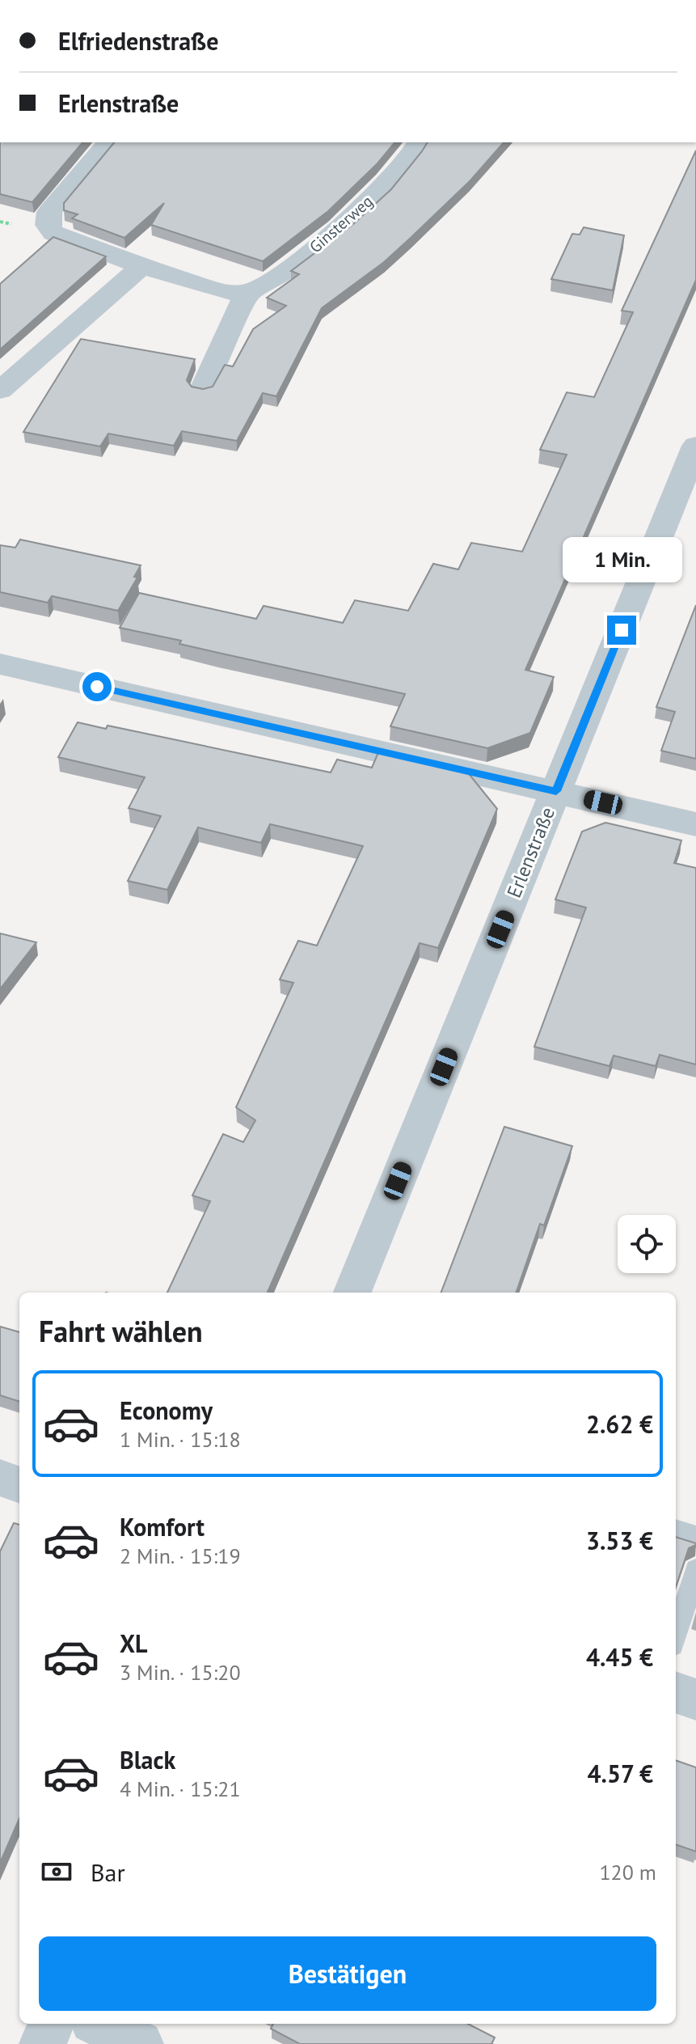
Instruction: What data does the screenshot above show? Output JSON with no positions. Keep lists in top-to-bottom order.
{
  "streets": {
    "street": ["Ginsterweg", "Erlenstraße"]
  },
  "page": {
    "banner": ["Elfriedenstraße", "Erlenstraße"],
    "bubble": "1 Min.",
    "heading": "Fahrt wählen",
    "list": [
      {
        "name": "Economy",
        "note": "1 Min. · 15:18",
        "value": "2.62 €"
      },
      {
        "name": "Komfort",
        "note": "2 Min. · 15:19",
        "value": "3.53 €"
      },
      {
        "name": "XL",
        "note": "3 Min. · 15:20",
        "value": "4.45 €"
      },
      {
        "name": "Black",
        "note": "4 Min. · 15:21",
        "value": "4.57 €"
      }
    ],
    "pay": ["Bar", "120 m"],
    "buttons": "Bestätigen"
  }
}
